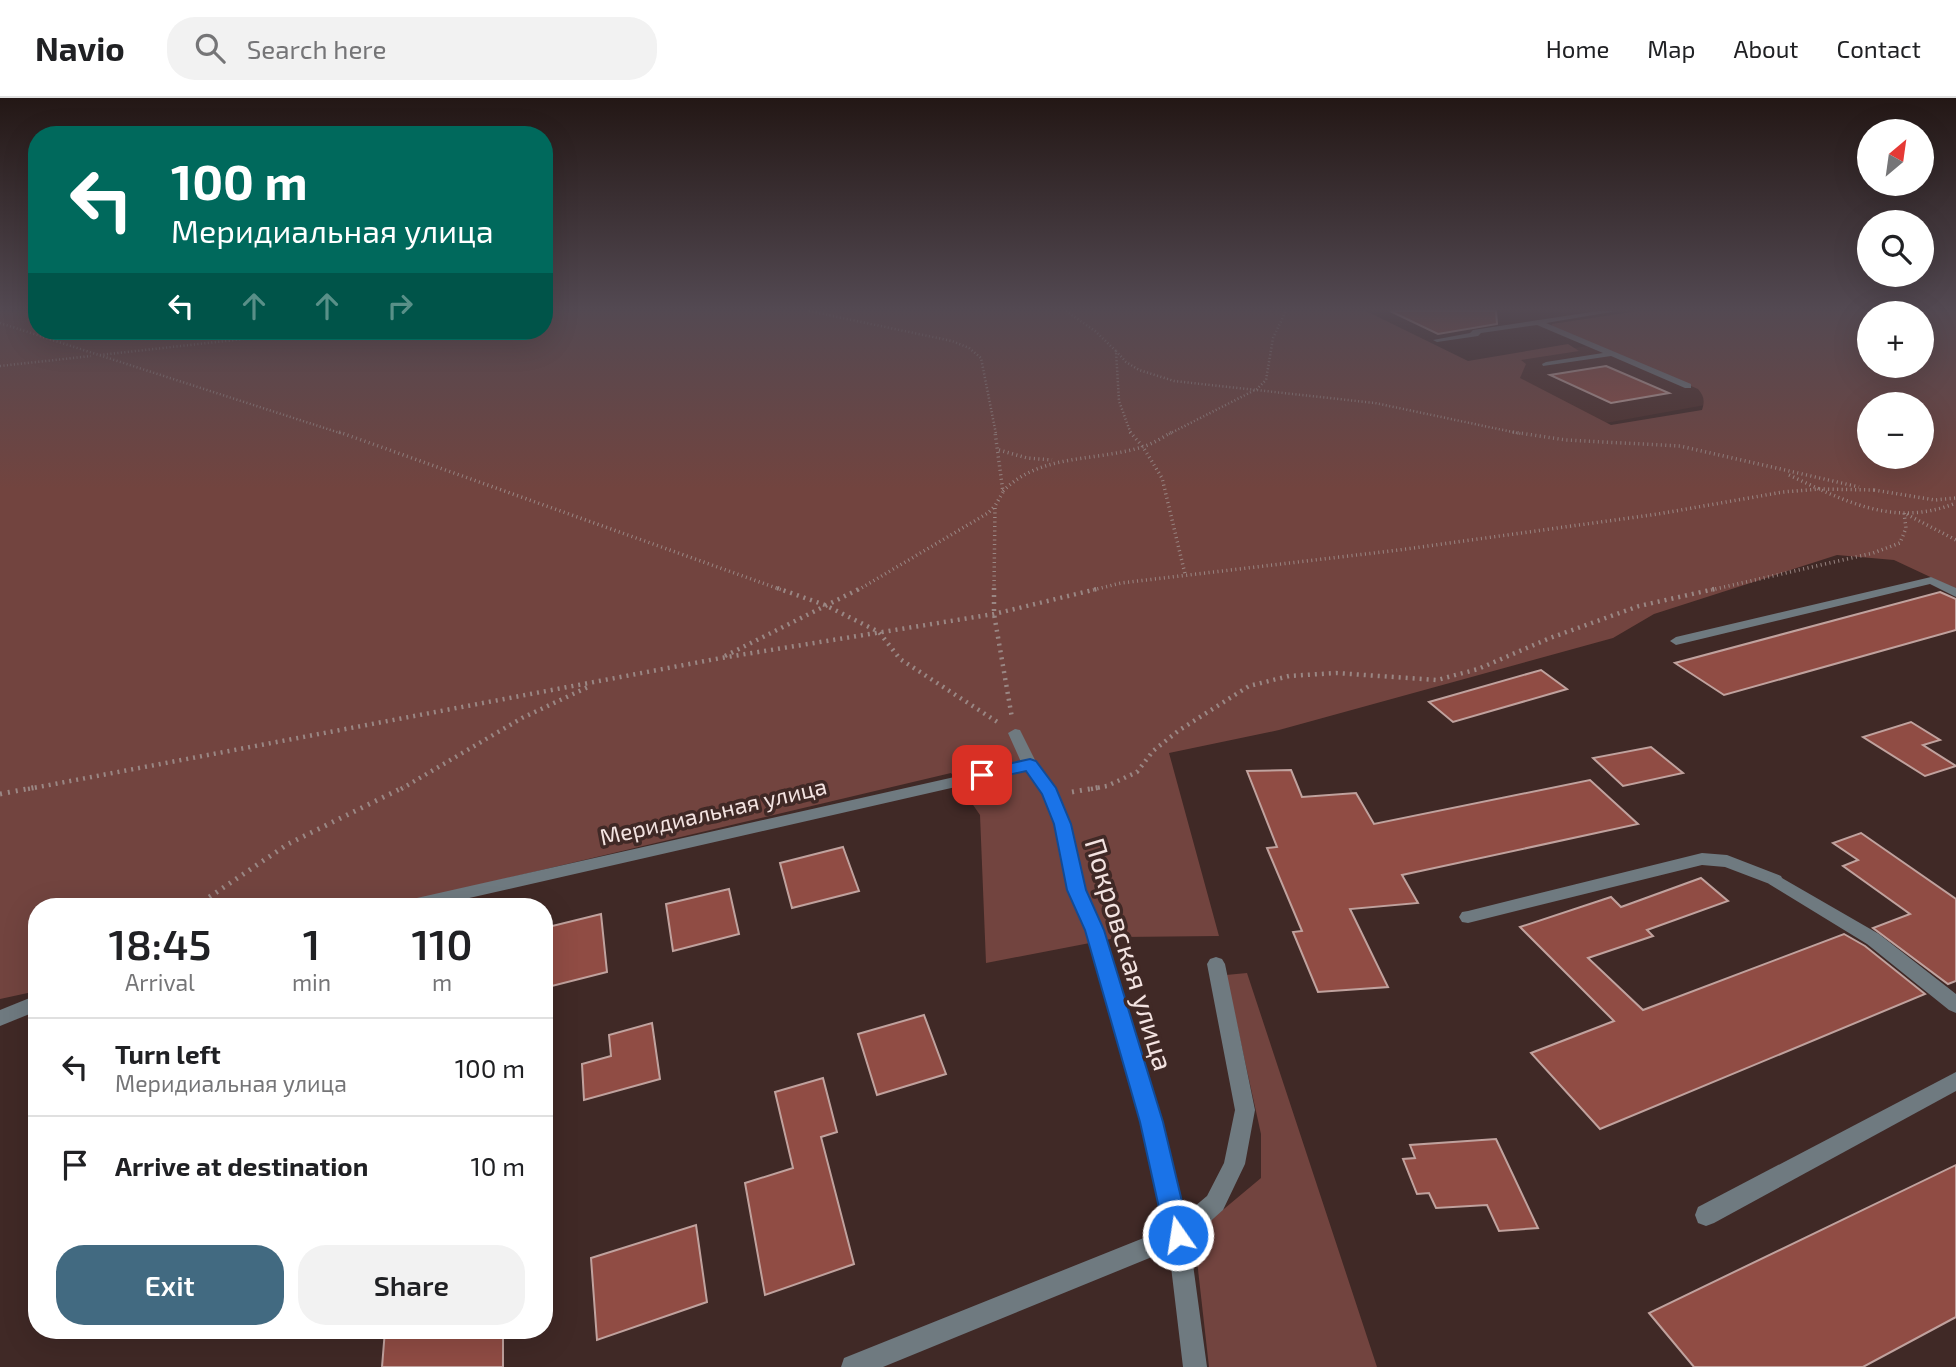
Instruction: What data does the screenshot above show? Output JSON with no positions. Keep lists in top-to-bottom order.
{
  "streets": {
    "street": ["Меридиальная улица", "Покровская улица"]
  },
  "crossings": [
    ["Меридиальная улица", "Покровская улица"]
  ],
  "north": "top right",
  "page": {
    "header": "Navio",
    "search": "Search here",
    "nav": [
      "Home",
      "Map",
      "About",
      "Contact"
    ],
    "map_buttons": ["+", "−"],
    "turn": ["100 m", "Меридиальная улица"],
    "eta": [
      "18:45",
      "Arrival",
      "1",
      "min",
      "110",
      "m"
    ],
    "list": [
      {
        "name": "Turn left",
        "note": "Меридиальная улица",
        "value": "100 m"
      },
      {
        "name": "Arrive at destination",
        "value": "10 m"
      }
    ],
    "buttons": ["Exit", "Share"]
  }
}
